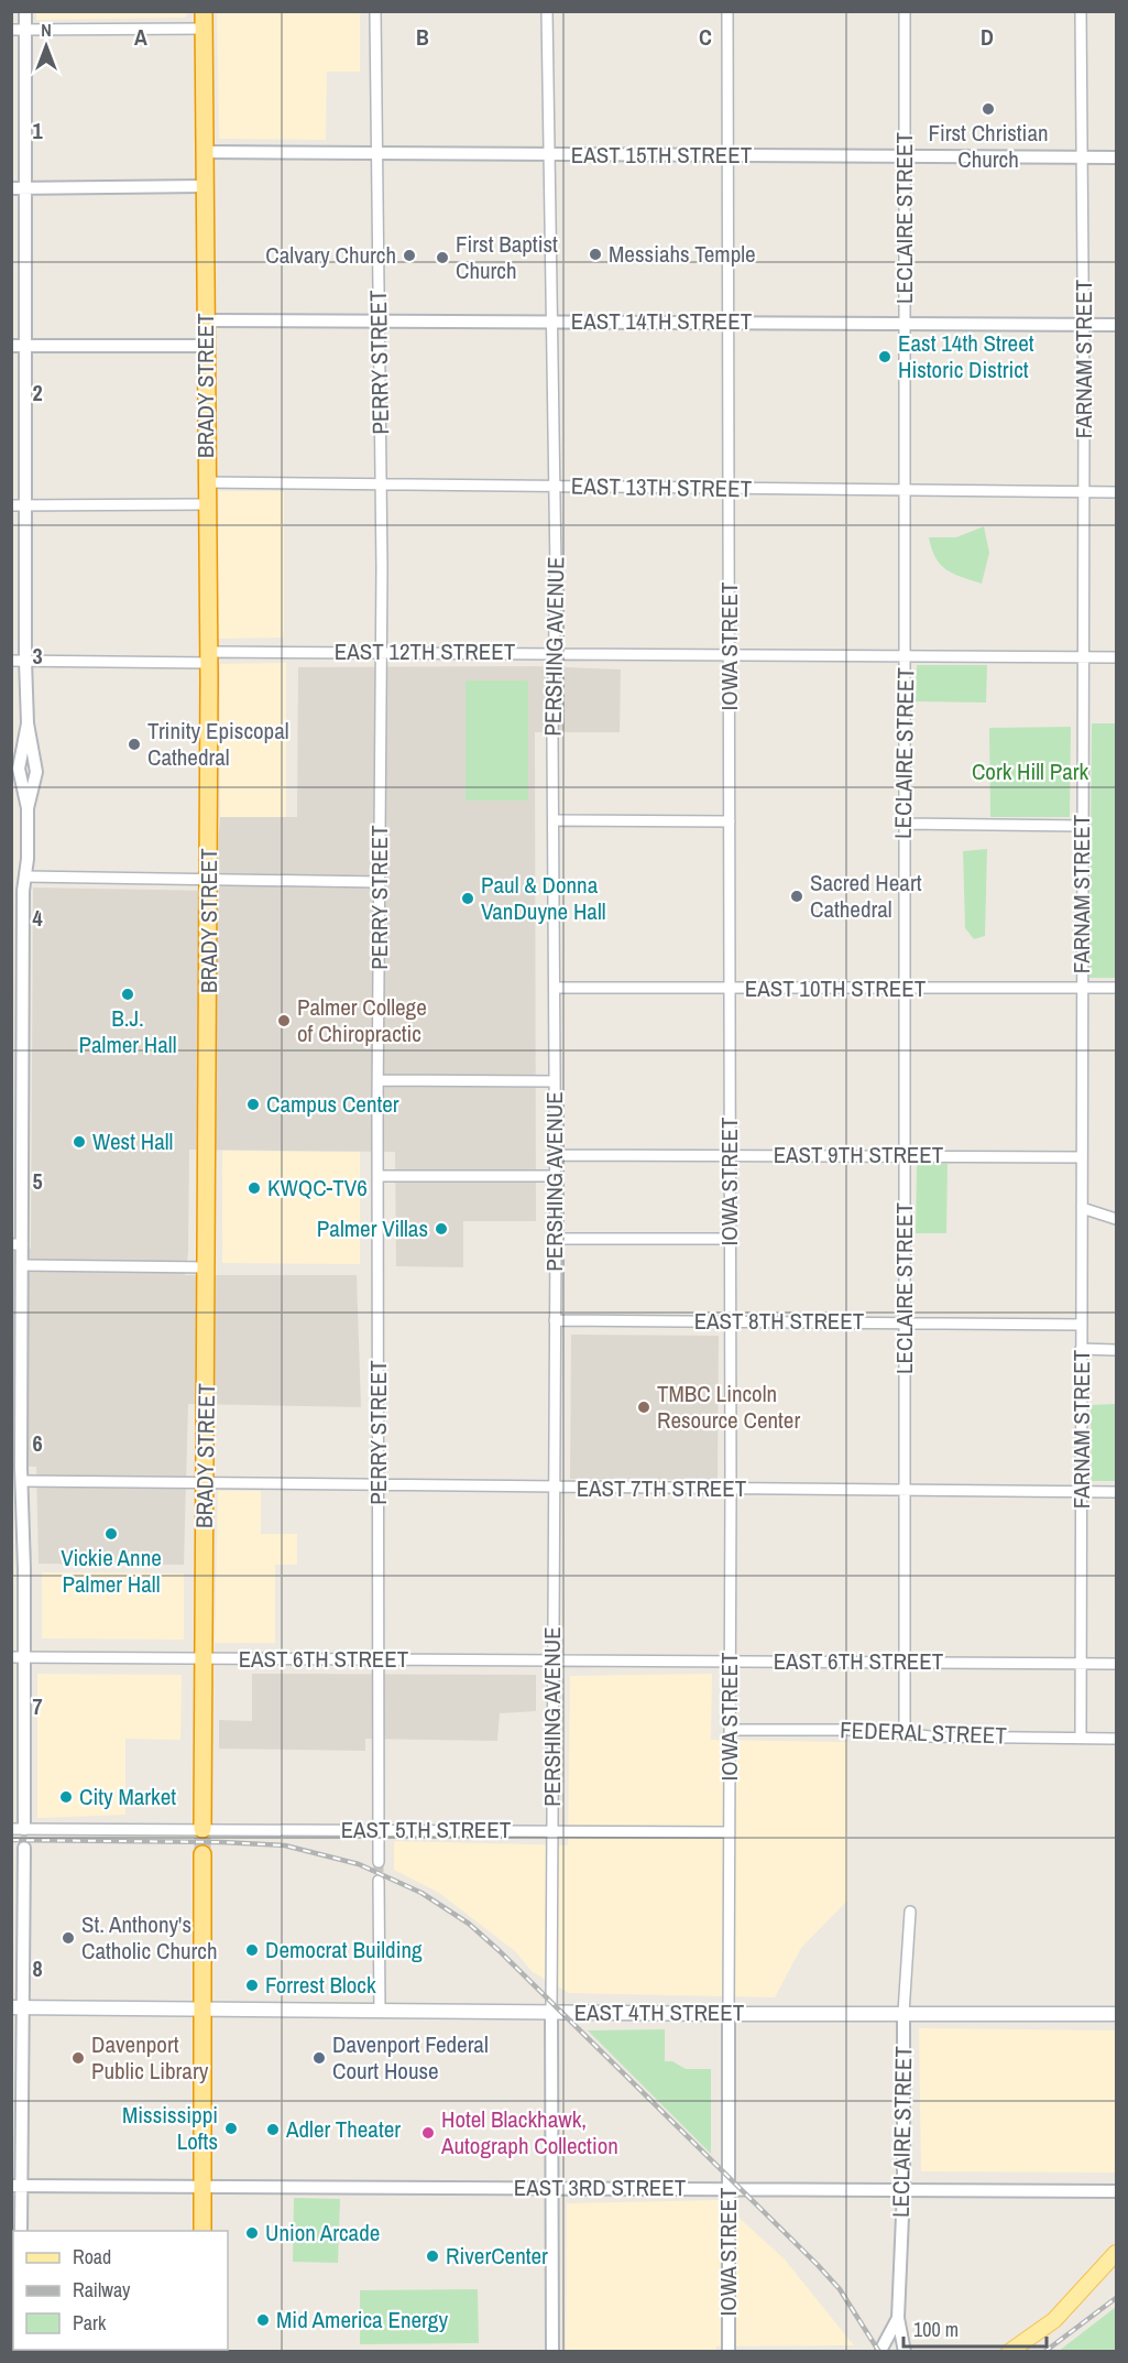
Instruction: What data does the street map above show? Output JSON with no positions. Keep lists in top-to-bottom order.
{
  "streets": {
    "highway": ["BRADY STREET"],
    "main road": ["EAST 4TH STREET"],
    "street": [
      "EAST 15TH STREET",
      "LECLAIRE STREET",
      "EAST 14TH STREET",
      "FARNAM STREET",
      "PERRY STREET",
      "EAST 13TH STREET",
      "PERSHING AVENUE",
      "IOWA STREET",
      "EAST 12TH STREET",
      "EAST 10TH STREET",
      "EAST 9TH STREET",
      "EAST 8TH STREET",
      "EAST 7TH STREET",
      "EAST 6TH STREET",
      "FEDERAL STREET",
      "EAST 5TH STREET",
      "EAST 3RD STREET"
    ]
  },
  "crossings": [
    ["EAST 15TH STREET", "LECLAIRE STREET"],
    ["EAST 15TH STREET", "FARNAM STREET"],
    ["EAST 15TH STREET", "PERRY STREET"],
    ["EAST 15TH STREET", "BRADY STREET"],
    ["EAST 15TH STREET", "PERSHING AVENUE"],
    ["EAST 15TH STREET", "IOWA STREET"],
    ["LECLAIRE STREET", "EAST 14TH STREET"],
    ["LECLAIRE STREET", "EAST 13TH STREET"],
    ["LECLAIRE STREET", "EAST 12TH STREET"],
    ["LECLAIRE STREET", "EAST 10TH STREET"],
    ["LECLAIRE STREET", "EAST 9TH STREET"],
    ["LECLAIRE STREET", "EAST 8TH STREET"],
    ["LECLAIRE STREET", "EAST 7TH STREET"],
    ["LECLAIRE STREET", "EAST 6TH STREET"],
    ["LECLAIRE STREET", "FEDERAL STREET"],
    ["LECLAIRE STREET", "EAST 4TH STREET"],
    ["LECLAIRE STREET", "EAST 3RD STREET"],
    ["EAST 14TH STREET", "FARNAM STREET"],
    ["EAST 14TH STREET", "PERRY STREET"],
    ["EAST 14TH STREET", "BRADY STREET"],
    ["EAST 14TH STREET", "PERSHING AVENUE"],
    ["EAST 14TH STREET", "IOWA STREET"],
    ["FARNAM STREET", "EAST 13TH STREET"],
    ["FARNAM STREET", "EAST 12TH STREET"],
    ["FARNAM STREET", "EAST 10TH STREET"],
    ["FARNAM STREET", "EAST 9TH STREET"],
    ["FARNAM STREET", "EAST 8TH STREET"],
    ["FARNAM STREET", "EAST 7TH STREET"],
    ["FARNAM STREET", "EAST 6TH STREET"],
    ["FARNAM STREET", "FEDERAL STREET"],
    ["PERRY STREET", "EAST 13TH STREET"],
    ["PERRY STREET", "EAST 12TH STREET"],
    ["PERRY STREET", "EAST 7TH STREET"],
    ["PERRY STREET", "EAST 6TH STREET"],
    ["PERRY STREET", "EAST 5TH STREET"],
    ["BRADY STREET", "EAST 13TH STREET"],
    ["BRADY STREET", "EAST 12TH STREET"],
    ["BRADY STREET", "EAST 7TH STREET"],
    ["BRADY STREET", "EAST 6TH STREET"],
    ["BRADY STREET", "EAST 5TH STREET"],
    ["EAST 13TH STREET", "PERSHING AVENUE"],
    ["EAST 13TH STREET", "IOWA STREET"],
    ["PERSHING AVENUE", "EAST 12TH STREET"],
    ["PERSHING AVENUE", "EAST 10TH STREET"],
    ["PERSHING AVENUE", "EAST 9TH STREET"],
    ["PERSHING AVENUE", "EAST 8TH STREET"],
    ["PERSHING AVENUE", "EAST 7TH STREET"],
    ["PERSHING AVENUE", "EAST 6TH STREET"],
    ["PERSHING AVENUE", "EAST 5TH STREET"],
    ["PERSHING AVENUE", "EAST 4TH STREET"],
    ["PERSHING AVENUE", "EAST 3RD STREET"],
    ["IOWA STREET", "EAST 12TH STREET"],
    ["IOWA STREET", "EAST 10TH STREET"],
    ["IOWA STREET", "EAST 9TH STREET"],
    ["IOWA STREET", "EAST 8TH STREET"],
    ["IOWA STREET", "EAST 7TH STREET"],
    ["IOWA STREET", "EAST 6TH STREET"],
    ["IOWA STREET", "FEDERAL STREET"],
    ["IOWA STREET", "EAST 5TH STREET"],
    ["IOWA STREET", "EAST 4TH STREET"],
    ["IOWA STREET", "EAST 3RD STREET"]
  ],
  "parks": ["Cork Hill Park"],
  "places": [
    "First Christian Church",
    "Messiahs Temple",
    "Calvary Church",
    "First Baptist Church",
    "East 14th Street Historic District",
    "Trinity Episcopal Cathedral",
    "Sacred Heart Cathedral",
    "Paul & Donna VanDuyne Hall",
    "B.J. Palmer Hall",
    "Palmer College of Chiropractic",
    "Campus Center",
    "West Hall",
    "KWQC-TV6",
    "Palmer Villas",
    "TMBC Lincoln Resource Center",
    "Vickie Anne Palmer Hall",
    "City Market",
    "St. Anthony's Catholic Church",
    "Democrat Building",
    "Forrest Block",
    "Davenport Public Library",
    "Davenport Federal Court House",
    "Mississippi Lofts",
    "Adler Theater",
    "Hotel Blackhawk, Autograph Collection",
    "Union Arcade",
    "RiverCenter",
    "Mid America Energy"
  ],
  "legend": ["Road", "Railway", "Park"],
  "scale_bar": "100 m",
  "north": "top",
  "grid": {
    "columns": [
      "A",
      "B",
      "C",
      "D"
    ],
    "rows": [
      "1",
      "2",
      "3",
      "4",
      "5",
      "6",
      "7",
      "8"
    ]
  }
}
